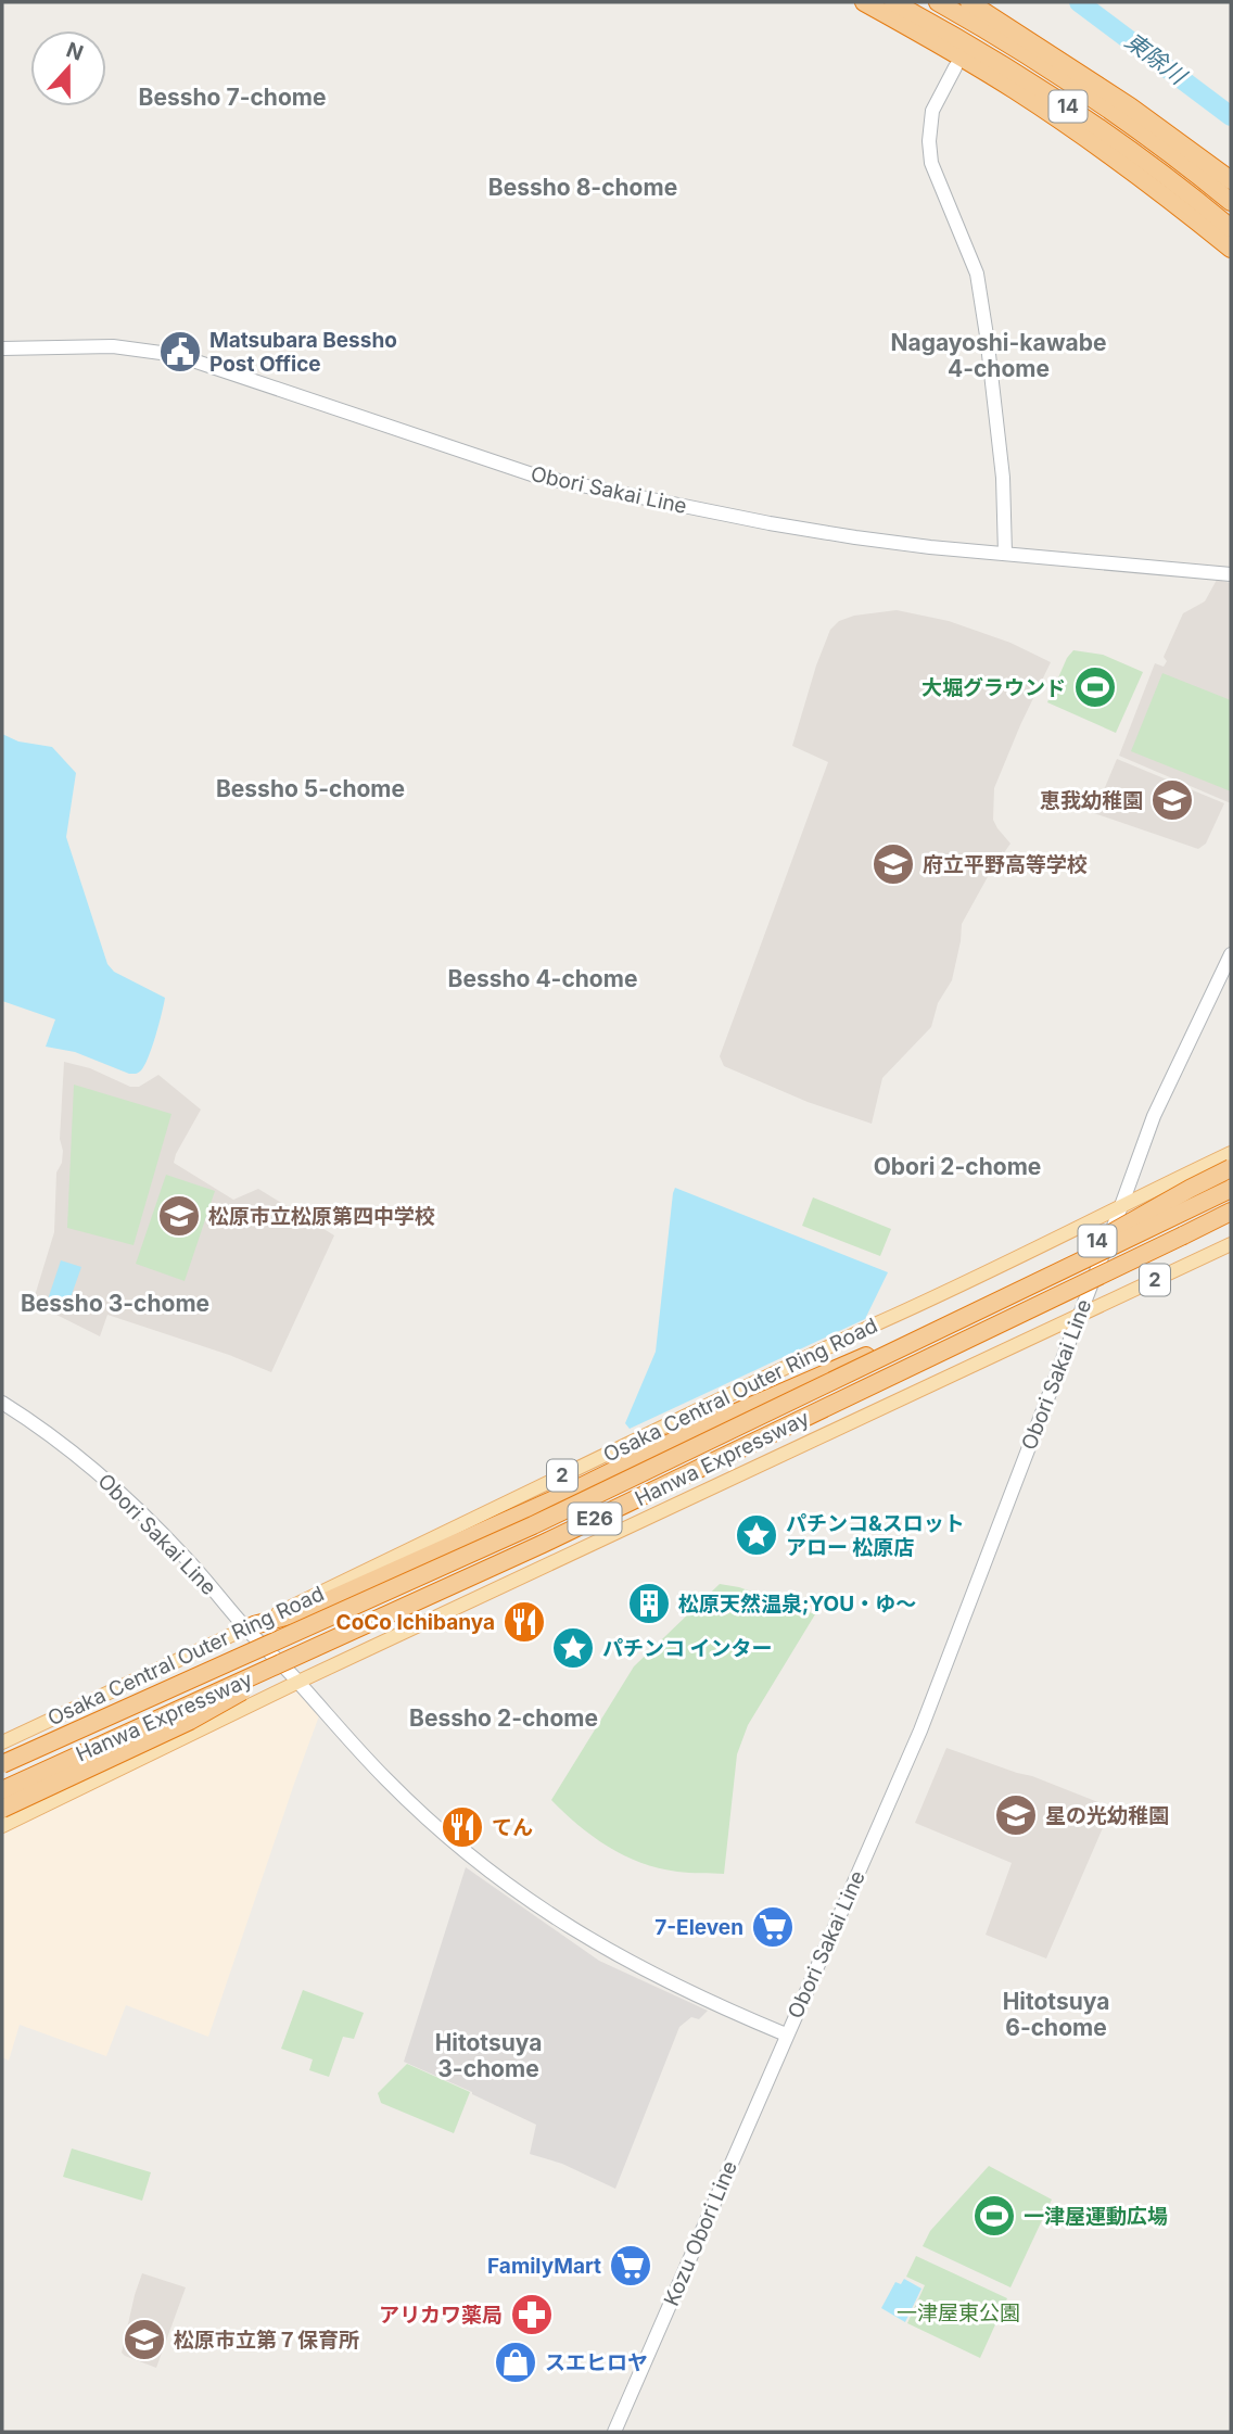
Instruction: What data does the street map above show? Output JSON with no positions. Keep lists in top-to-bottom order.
{
  "streets": {
    "highway": ["14", "Hanwa Expressway", "E26"],
    "main road": [
      "Obori Sakai Line",
      "2",
      "Osaka Central Outer Ring Road",
      "Kozu Obori Line"
    ]
  },
  "crossings": [
    ["14", "Hanwa Expressway"],
    ["Obori Sakai Line", "2"],
    ["Obori Sakai Line", "Osaka Central Outer Ring Road"],
    ["Obori Sakai Line", "Kozu Obori Line"]
  ],
  "districts": [
    "Bessho 7-chome",
    "Bessho 8-chome",
    "Nagayoshi-kawabe 4-chome",
    "Bessho 5-chome",
    "Bessho 4-chome",
    "Obori 2-chome",
    "Bessho 3-chome",
    "Bessho 2-chome",
    "Hitotsuya 6-chome",
    "Hitotsuya 3-chome"
  ],
  "water": ["東除川"],
  "parks": ["一津屋東公園"],
  "places": {
    "public building": ["Matsubara Bessho Post Office"],
    "sports": ["大堀グラウンド", "一津屋運動広場"],
    "school or university": [
      "恵我幼稚園",
      "府立平野高等学校",
      "松原市立松原第四中学校",
      "星の光幼稚園",
      "松原市立第７保育所"
    ],
    "place": ["パチンコ&スロット アロー 松原店", "パチンコ インター"],
    "building": ["松原天然温泉;YOU・ゆ〜"],
    "restaurant": ["CoCo Ichibanya", "てん"],
    "supermarket": ["7-Eleven", "FamilyMart"],
    "pharmacy": ["アリカワ薬局"],
    "shop": ["スエヒロヤ"]
  },
  "north": "top"
}
